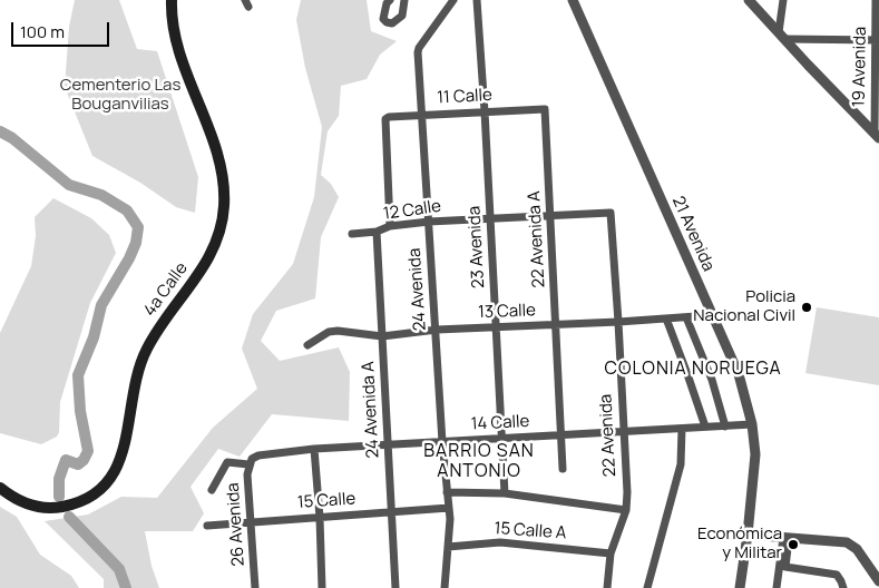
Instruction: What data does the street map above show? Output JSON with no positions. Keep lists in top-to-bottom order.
{
  "streets": {
    "main road": ["4a Calle"],
    "street": [
      "19 Avenida",
      "11 Calle",
      "12 Calle",
      "21 Avenida",
      "22 Avenida A",
      "23 Avenida",
      "24 Avenida",
      "13 Calle",
      "24 Avenida A",
      "14 Calle",
      "22 Avenida",
      "15 Calle",
      "26 Avenida",
      "15 Calle A"
    ]
  },
  "crossings": [
    ["11 Calle", "12 Calle"],
    ["11 Calle", "22 Avenida A"],
    ["11 Calle", "23 Avenida"],
    ["11 Calle", "24 Avenida"],
    ["12 Calle", "22 Avenida A"],
    ["12 Calle", "23 Avenida"],
    ["12 Calle", "24 Avenida"],
    ["12 Calle", "24 Avenida A"],
    ["12 Calle", "22 Avenida"],
    ["21 Avenida", "13 Calle"],
    ["21 Avenida", "14 Calle"],
    ["22 Avenida A", "13 Calle"],
    ["22 Avenida A", "14 Calle"],
    ["23 Avenida", "13 Calle"],
    ["23 Avenida", "14 Calle"],
    ["24 Avenida", "13 Calle"],
    ["24 Avenida", "14 Calle"],
    ["24 Avenida", "15 Calle"],
    ["24 Avenida", "15 Calle A"],
    ["13 Calle", "24 Avenida A"],
    ["13 Calle", "22 Avenida"],
    ["24 Avenida A", "14 Calle"],
    ["24 Avenida A", "15 Calle"],
    ["14 Calle", "22 Avenida"],
    ["14 Calle", "26 Avenida"],
    ["22 Avenida", "15 Calle A"],
    ["15 Calle", "26 Avenida"]
  ],
  "districts": ["COLONIA NORUEGA", "BARRIO SAN ANTONIO"],
  "parks": ["Cementerio Las Bouganvilias"],
  "places": ["Policia Nacional Civil", "Económica y Militar"],
  "scale_bar": "100 m"
}
